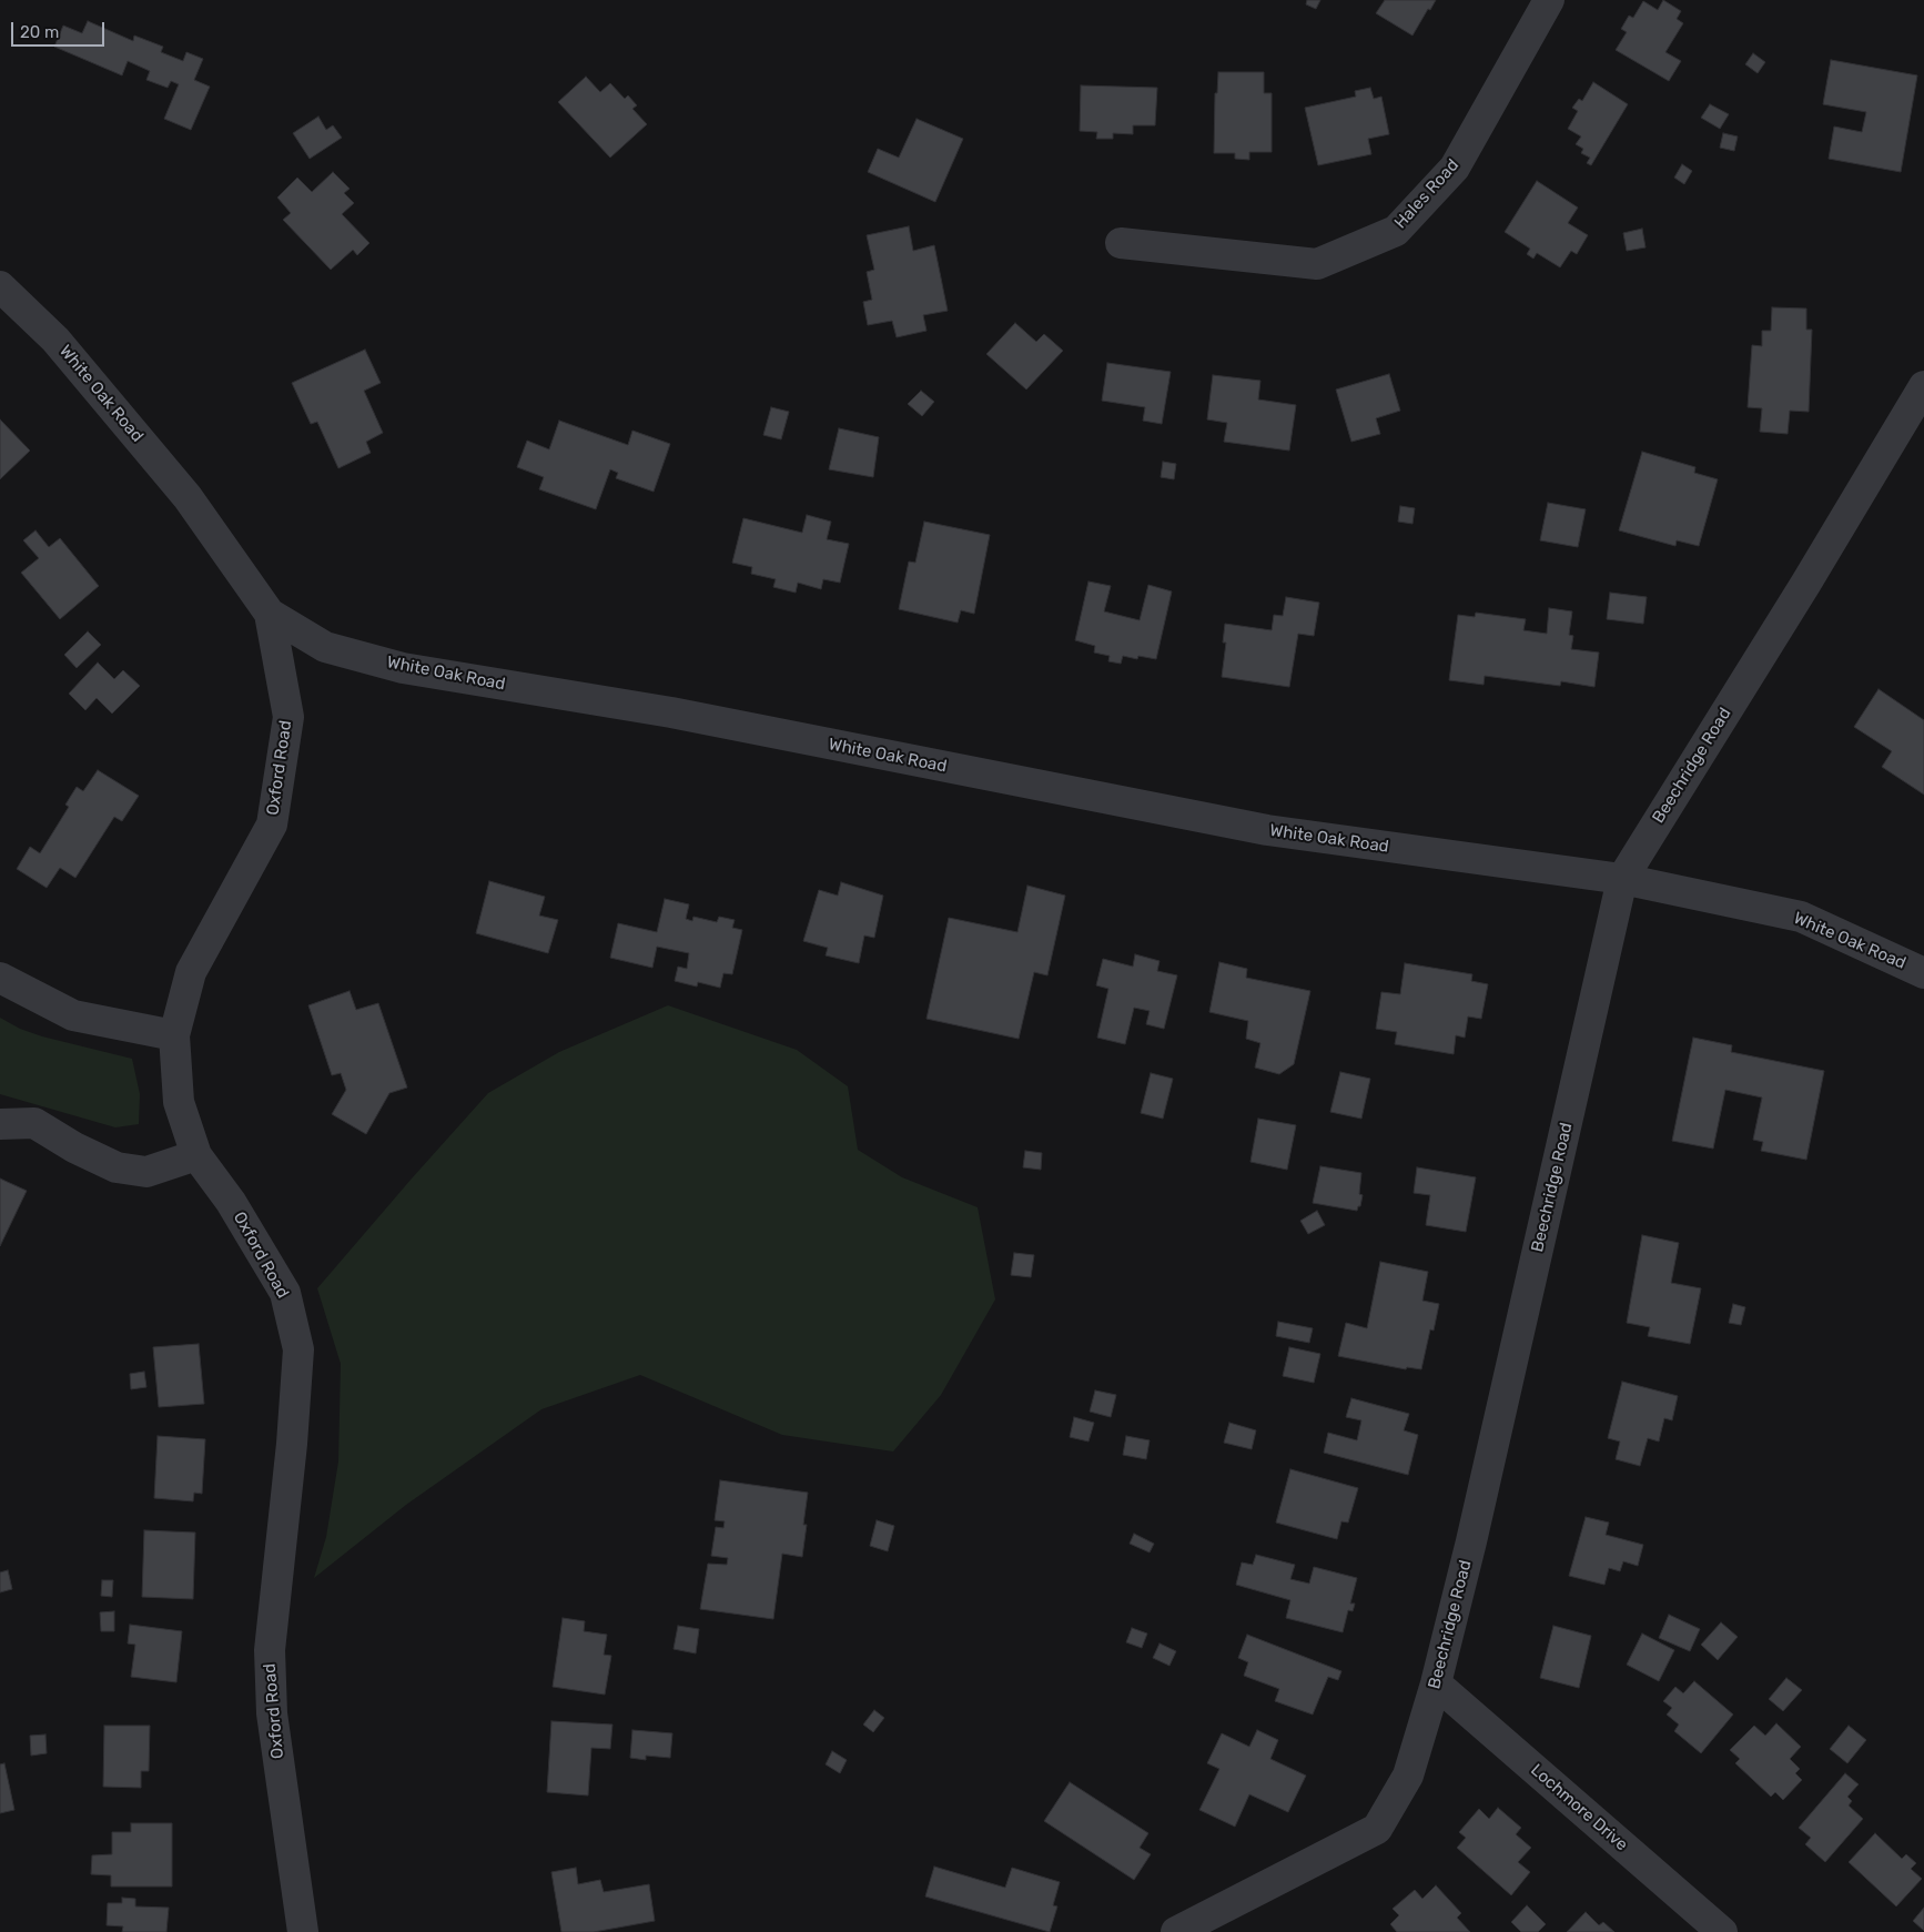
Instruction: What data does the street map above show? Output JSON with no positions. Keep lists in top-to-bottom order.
{
  "streets": {
    "street": [
      "Hales Road",
      "White Oak Road",
      "Beechridge Road",
      "Oxford Road",
      "Lochmore Drive"
    ]
  },
  "crossings": [
    ["White Oak Road", "Beechridge Road"],
    ["White Oak Road", "Oxford Road"],
    ["Beechridge Road", "Lochmore Drive"]
  ],
  "scale_bar": "20 m"
}
